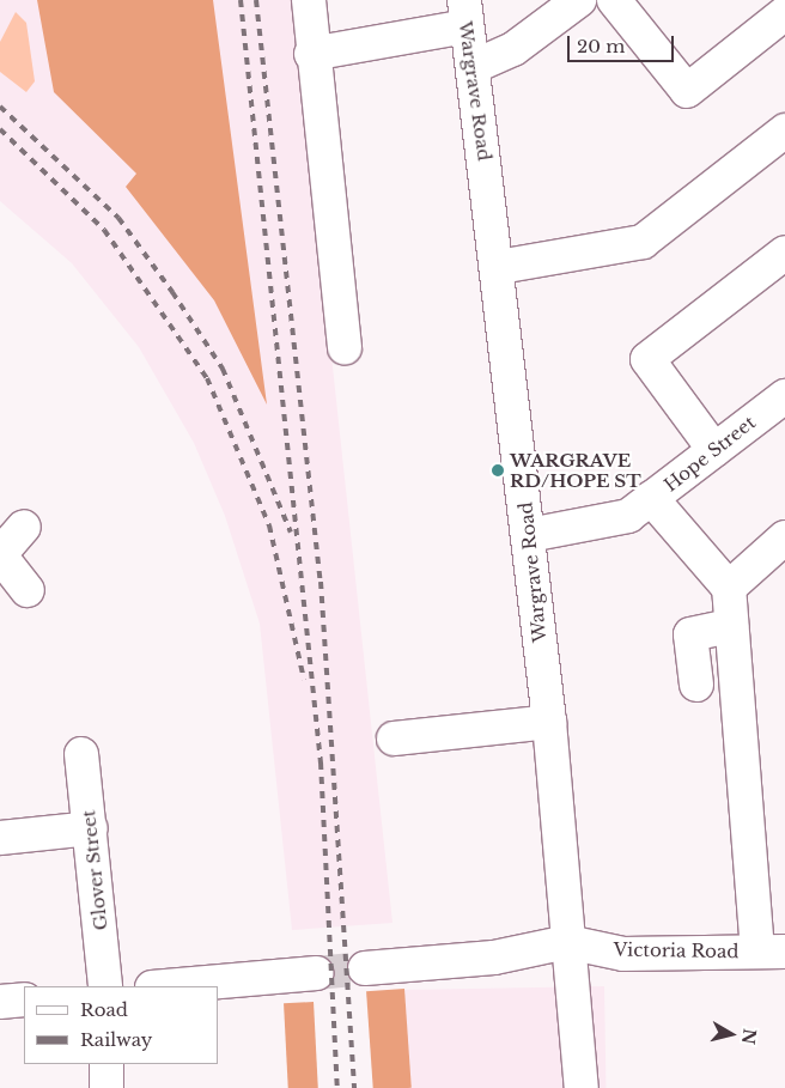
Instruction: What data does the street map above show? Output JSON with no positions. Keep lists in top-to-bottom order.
{
  "streets": {
    "street": [
      "Wargrave Road",
      "Hope Street",
      "Glover Street",
      "Victoria Road"
    ]
  },
  "crossings": [
    ["Wargrave Road", "Hope Street"],
    ["Wargrave Road", "Victoria Road"]
  ],
  "places": ["WARGRAVE RD/HOPE ST"],
  "legend": ["Road", "Railway"],
  "scale_bar": "20 m",
  "north": "right"
}
